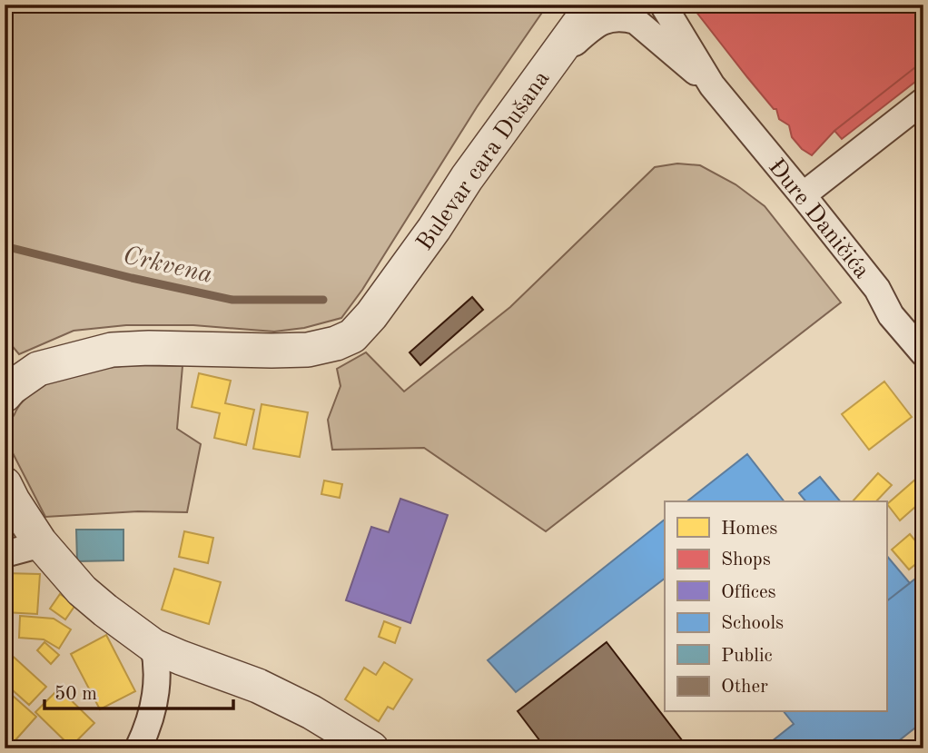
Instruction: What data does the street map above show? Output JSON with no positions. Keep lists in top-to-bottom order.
{
  "streets": {
    "street": ["Bulevar cara Dušana", "Đure Daničića"]
  },
  "crossings": [
    ["Bulevar cara Dušana", "Đure Daničića"]
  ],
  "water": ["Crkvena"],
  "legend": [
    "Homes",
    "Shops",
    "Offices",
    "Schools",
    "Public",
    "Other"
  ],
  "scale_bar": "50 m"
}
